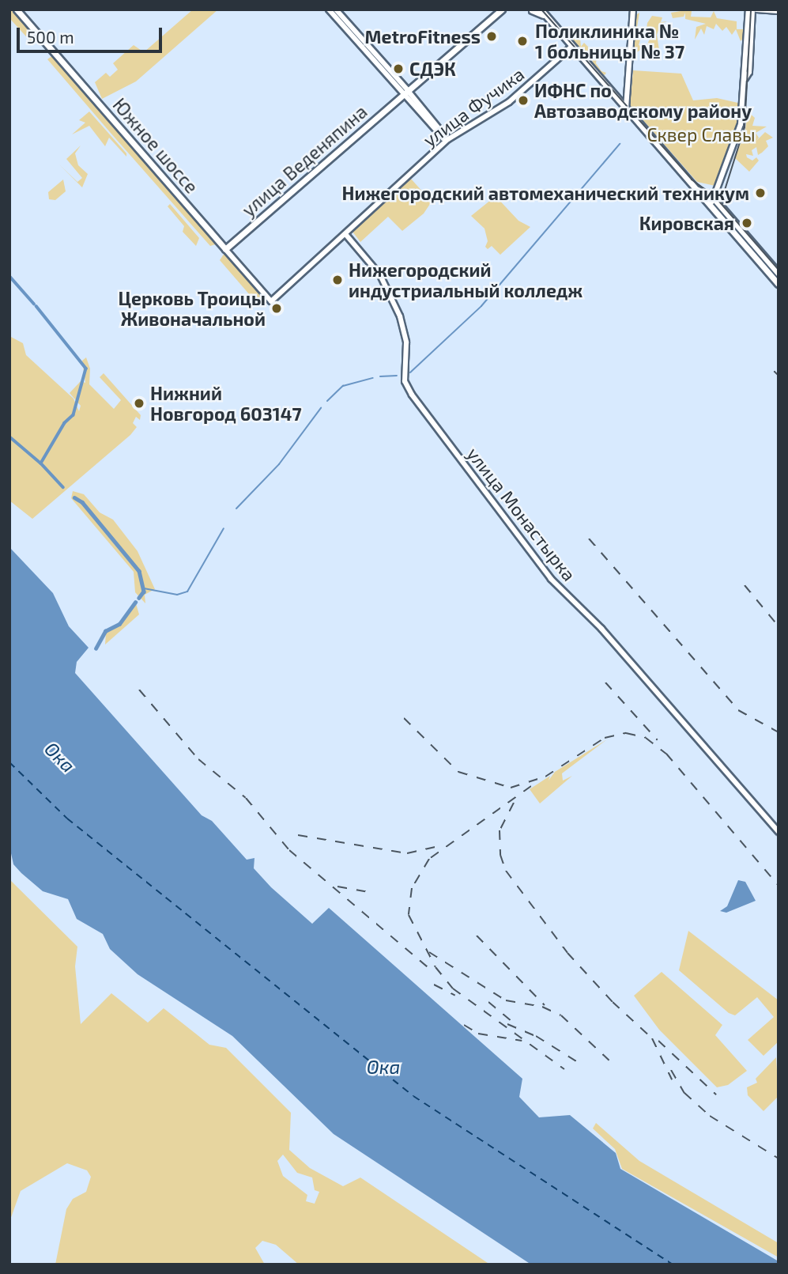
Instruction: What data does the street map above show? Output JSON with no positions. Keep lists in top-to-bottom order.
{
  "streets": {
    "main road": ["Южное шоссе", "улица Веденяпина"],
    "street": ["улица Фучика", "улица Монастырка"]
  },
  "crossings": [
    ["улица Фучика", "Южное шоссе"],
    ["улица Фучика", "улица Монастырка"],
    ["Южное шоссе", "улица Веденяпина"]
  ],
  "water": ["Ока"],
  "parks": ["Сквер Славы"],
  "places": [
    "MetroFitness",
    "Поликлиника № 1 больницы № 37",
    "СДЭК",
    "ИФНС по Автозаводскому району",
    "Нижегородский автомеханический техникум",
    "Кировская",
    "Нижегородский индустриальный колледж",
    "Церковь Троицы Живоначальной",
    "Нижний Новгород 603147"
  ],
  "scale_bar": "500 m"
}
